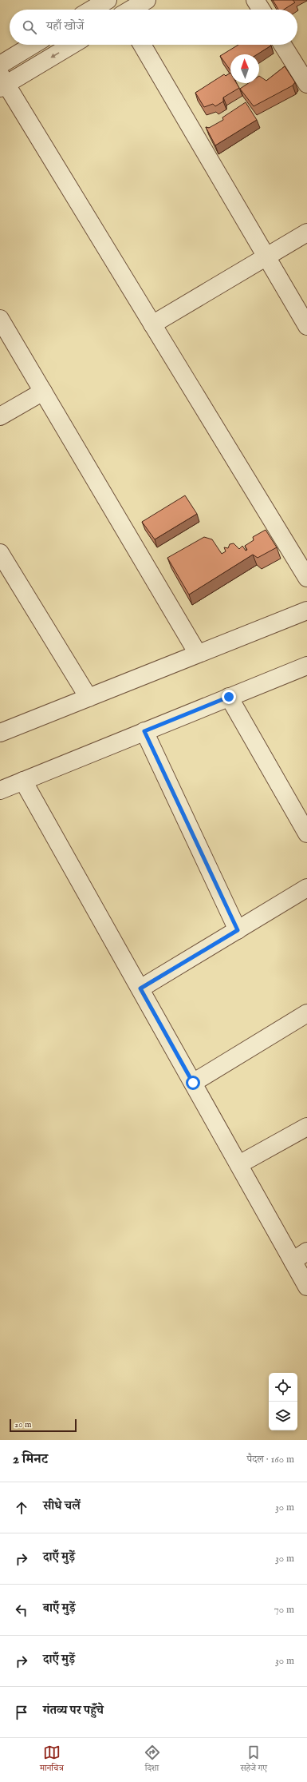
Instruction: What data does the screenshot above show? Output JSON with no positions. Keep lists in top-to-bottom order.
{
  "scale_bar": "20 m",
  "north": "top",
  "page": {
    "search": "यहाँ खोजें",
    "scale": "20 m",
    "heading": ["2 मिनट", "पैदल · 160 m"],
    "list": [
      ["सीधे चलें", "30 m"],
      ["दाएँ मुड़ें", "30 m"],
      ["बाएँ मुड़ें", "70 m"],
      ["दाएँ मुड़ें", "30 m"],
      "गंतव्य पर पहुँचे"
    ],
    "nav": ["मानचित्र", "दिशा", "सहेजे गए"]
  }
}
